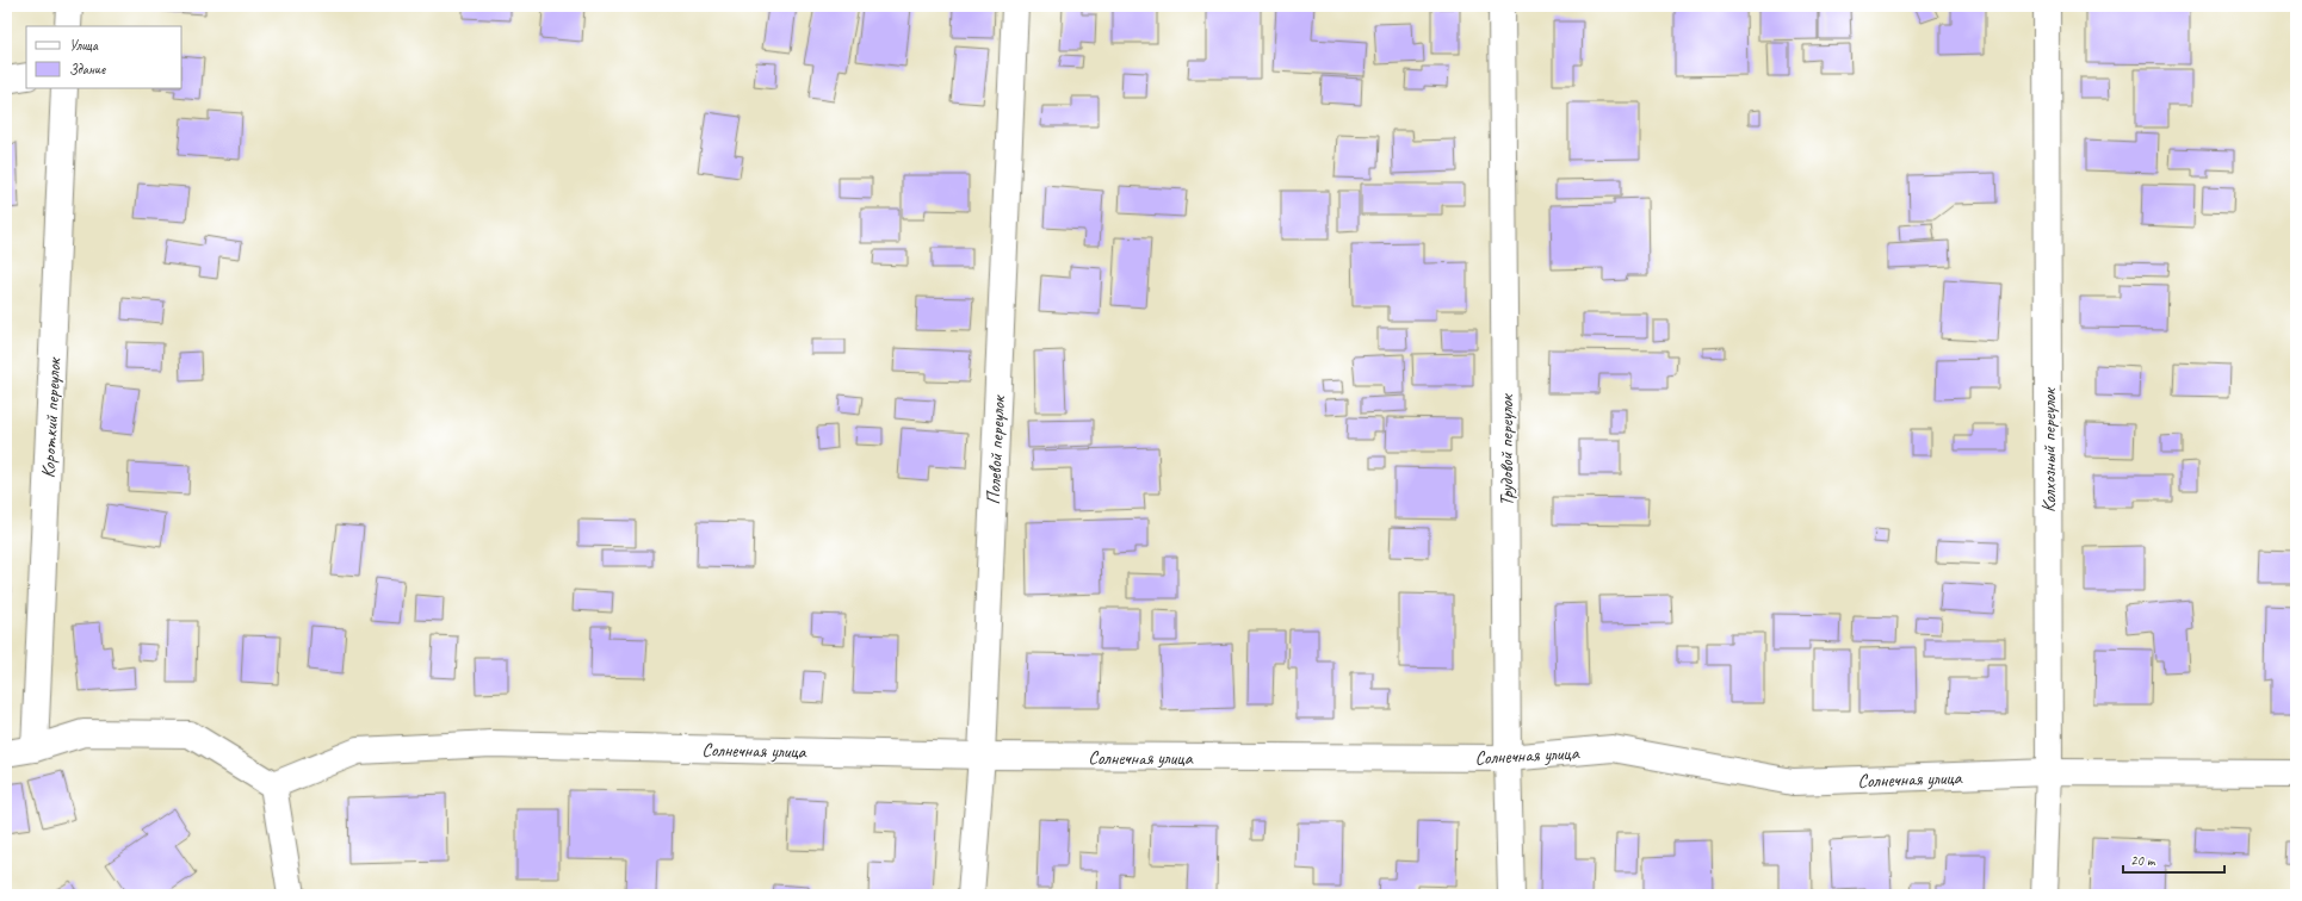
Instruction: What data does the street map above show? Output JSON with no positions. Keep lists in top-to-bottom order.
{
  "streets": {
    "street": [
      "Короткий переулок",
      "Полевой переулок",
      "Трудовой переулок",
      "Колхозный переулок",
      "Солнечная улица"
    ]
  },
  "crossings": [
    ["Полевой переулок", "Солнечная улица"],
    ["Трудовой переулок", "Солнечная улица"],
    ["Колхозный переулок", "Солнечная улица"]
  ],
  "legend": ["Улица", "Здание"],
  "scale_bar": "20 m"
}
